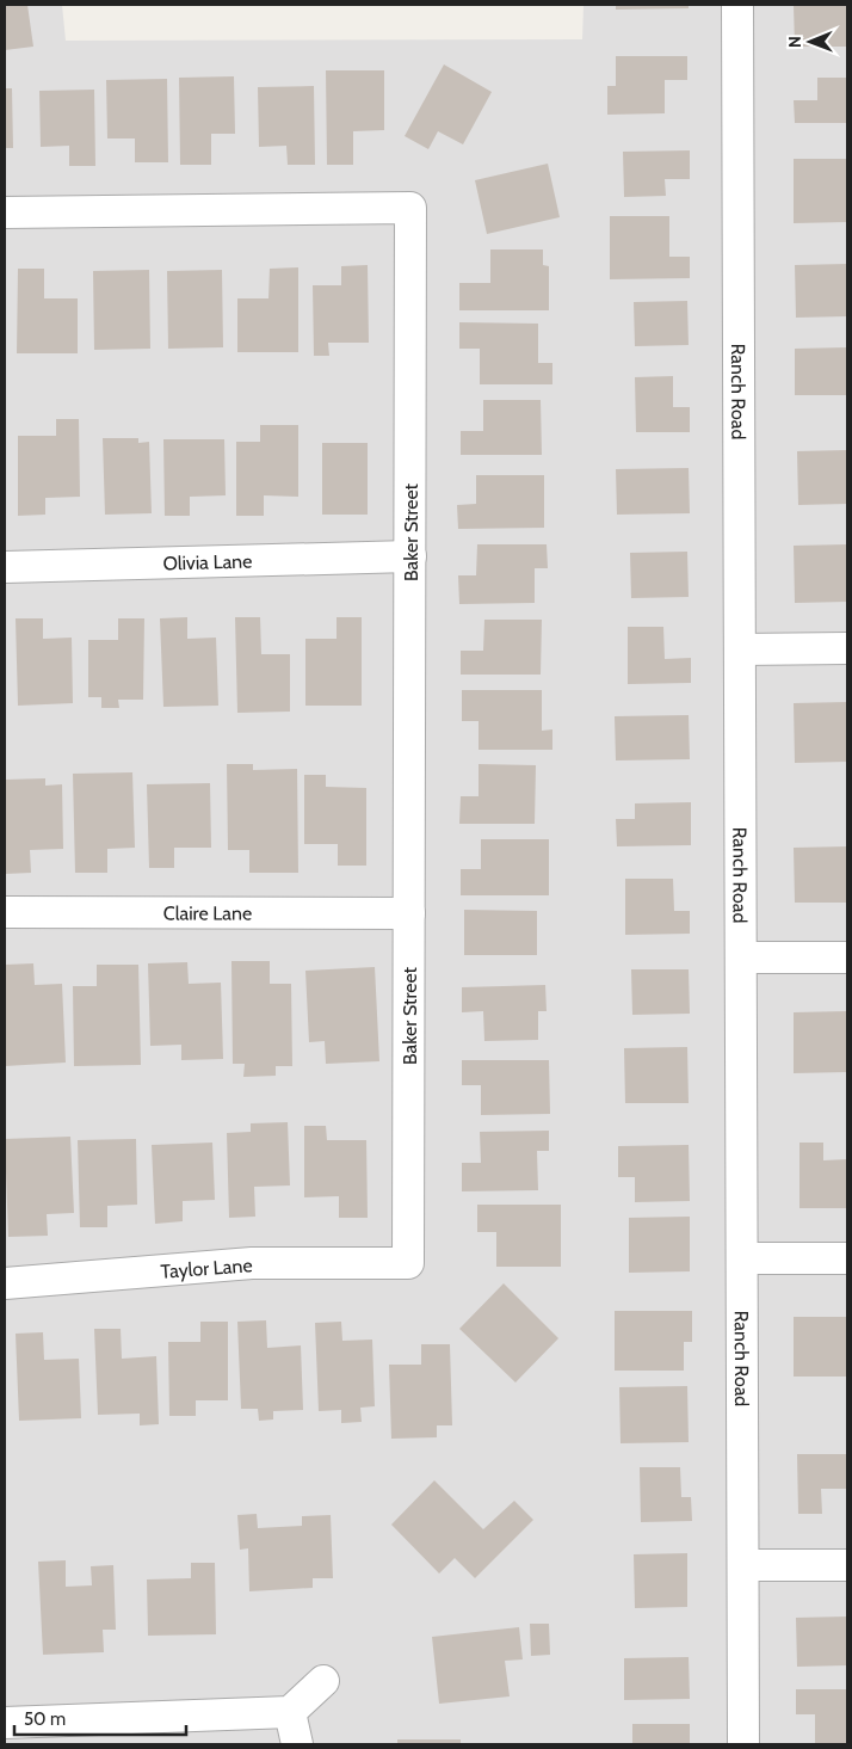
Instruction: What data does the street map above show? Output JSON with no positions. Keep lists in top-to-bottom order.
{
  "streets": {
    "street": [
      "Ranch Road",
      "Baker Street",
      "Olivia Lane",
      "Claire Lane",
      "Taylor Lane"
    ]
  },
  "crossings": [
    ["Baker Street", "Olivia Lane"],
    ["Baker Street", "Claire Lane"],
    ["Baker Street", "Taylor Lane"]
  ],
  "scale_bar": "50 m",
  "north": "left"
}
